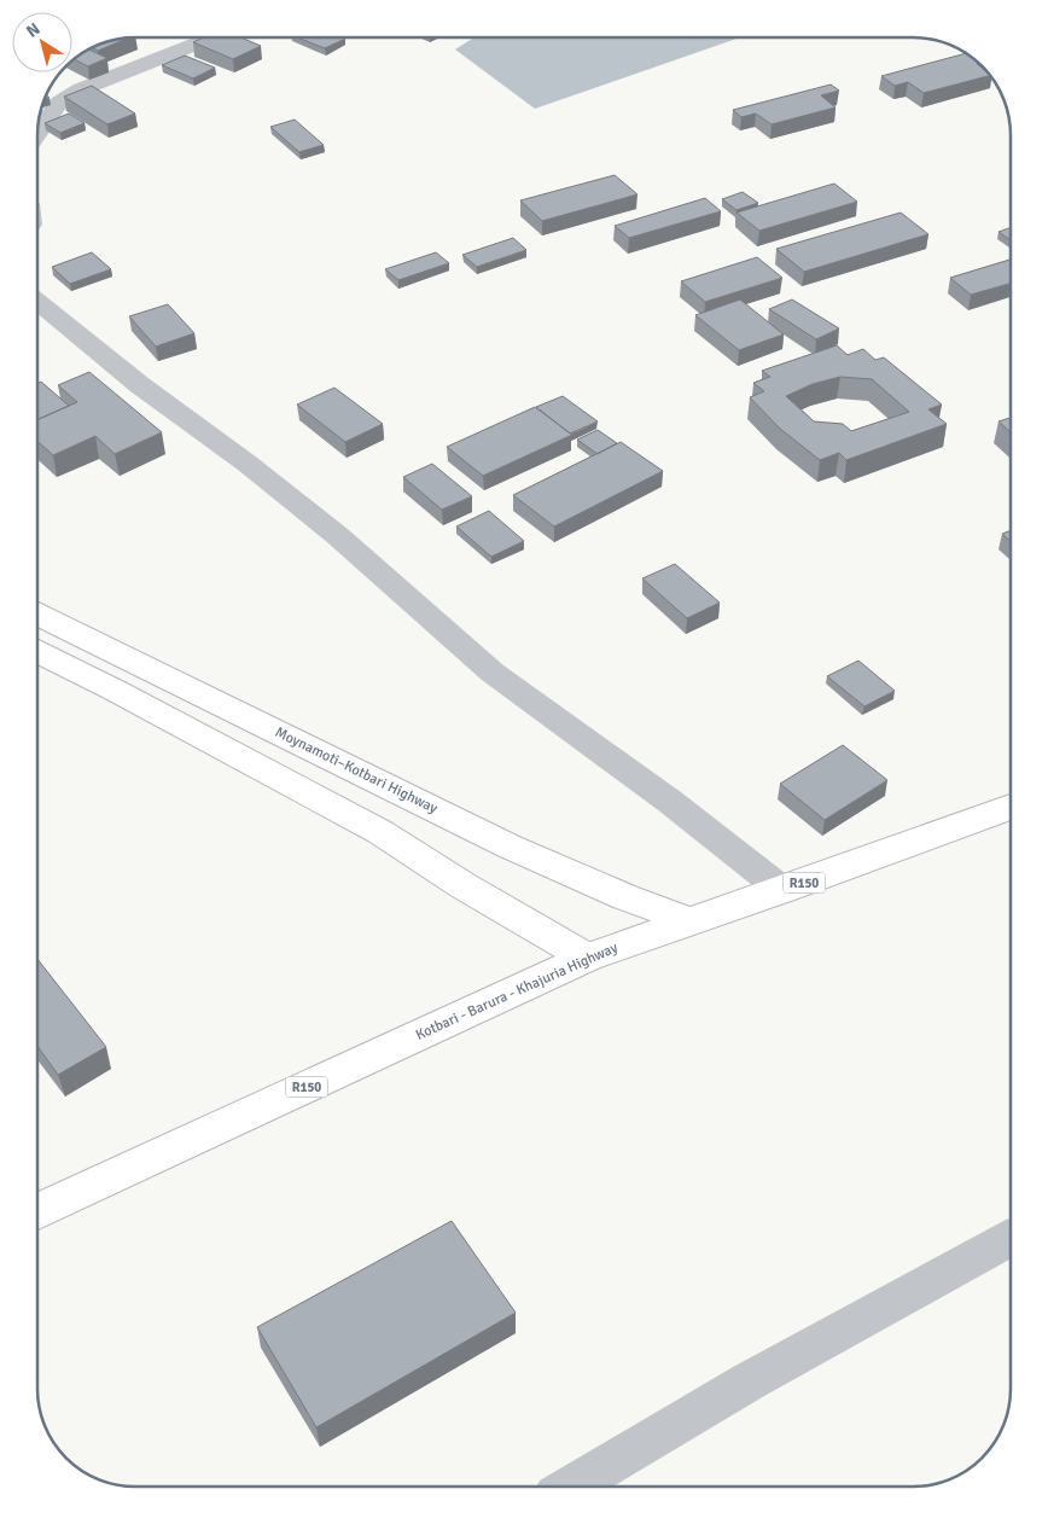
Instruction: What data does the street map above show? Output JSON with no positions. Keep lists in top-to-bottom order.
{
  "streets": {
    "main road": ["Moynamoti–Kotbari Highway", "R150", "Kotbari - Barura - Khajuria Highway"]
  },
  "crossings": [
    ["Moynamoti–Kotbari Highway", "Kotbari - Barura - Khajuria Highway"]
  ],
  "north": "top left"
}
